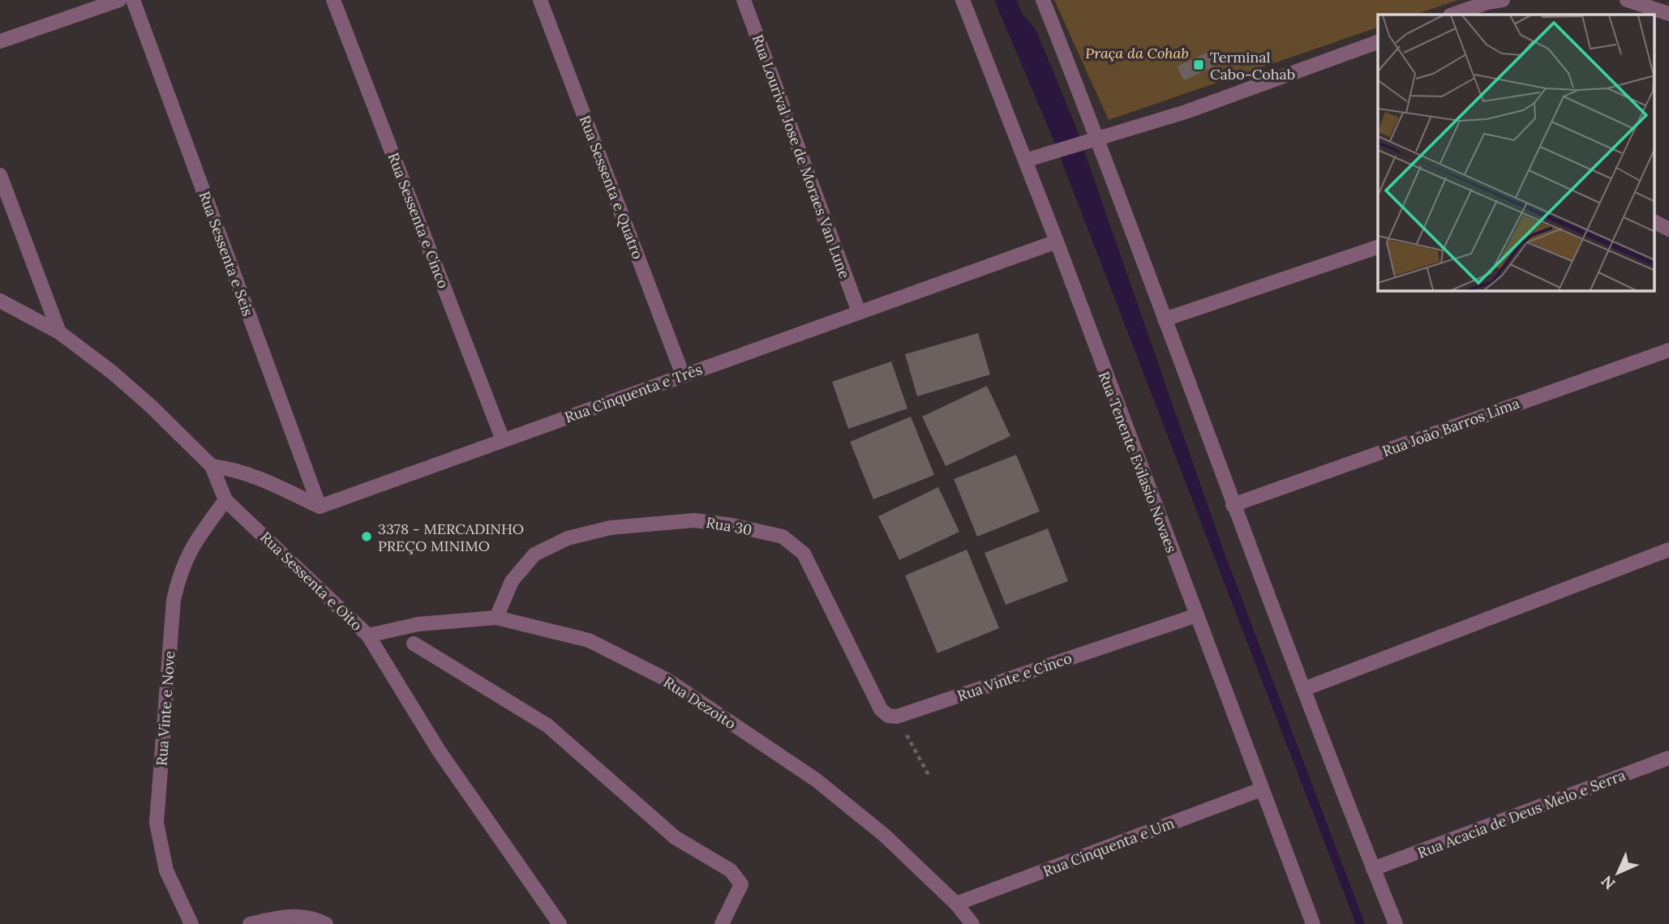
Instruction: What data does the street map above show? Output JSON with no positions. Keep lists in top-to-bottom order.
{
  "streets": {
    "street": [
      "Rua Lourival Jose de Moraes Van Lune",
      "Rua Sessenta e Quatro",
      "Rua Sessenta e Cinco",
      "Rua Sessenta e Seis",
      "Rua Cinquenta e Três",
      "Rua João Barros Lima",
      "Rua Tenente Evilasio Novaes",
      "Rua 30",
      "Rua Sessenta e Oito",
      "Rua Vinte e Cinco",
      "Rua Dezoito",
      "Rua Vinte e Nove",
      "Rua Acacia de Deus Melo e Serra",
      "Rua Cinquenta e Um"
    ]
  },
  "crossings": [
    ["Rua Lourival Jose de Moraes Van Lune", "Rua Cinquenta e Três"],
    ["Rua Sessenta e Quatro", "Rua Cinquenta e Três"],
    ["Rua Sessenta e Cinco", "Rua Cinquenta e Três"],
    ["Rua Sessenta e Seis", "Rua Cinquenta e Três"],
    ["Rua Cinquenta e Três", "Rua Tenente Evilasio Novaes"],
    ["Rua Tenente Evilasio Novaes", "Rua Vinte e Cinco"],
    ["Rua Tenente Evilasio Novaes", "Rua Cinquenta e Um"],
    ["Rua 30", "Rua Vinte e Cinco"],
    ["Rua 30", "Rua Dezoito"],
    ["Rua Sessenta e Oito", "Rua Dezoito"],
    ["Rua Sessenta e Oito", "Rua Vinte e Nove"],
    ["Rua Dezoito", "Rua Cinquenta e Um"]
  ],
  "parks": ["Praça da Cohab"],
  "places": {
    "transit": ["Terminal Cabo-Cohab"],
    "other": ["3378 - MERCADINHO PREÇO MINIMO"]
  },
  "north": "bottom left"
}
